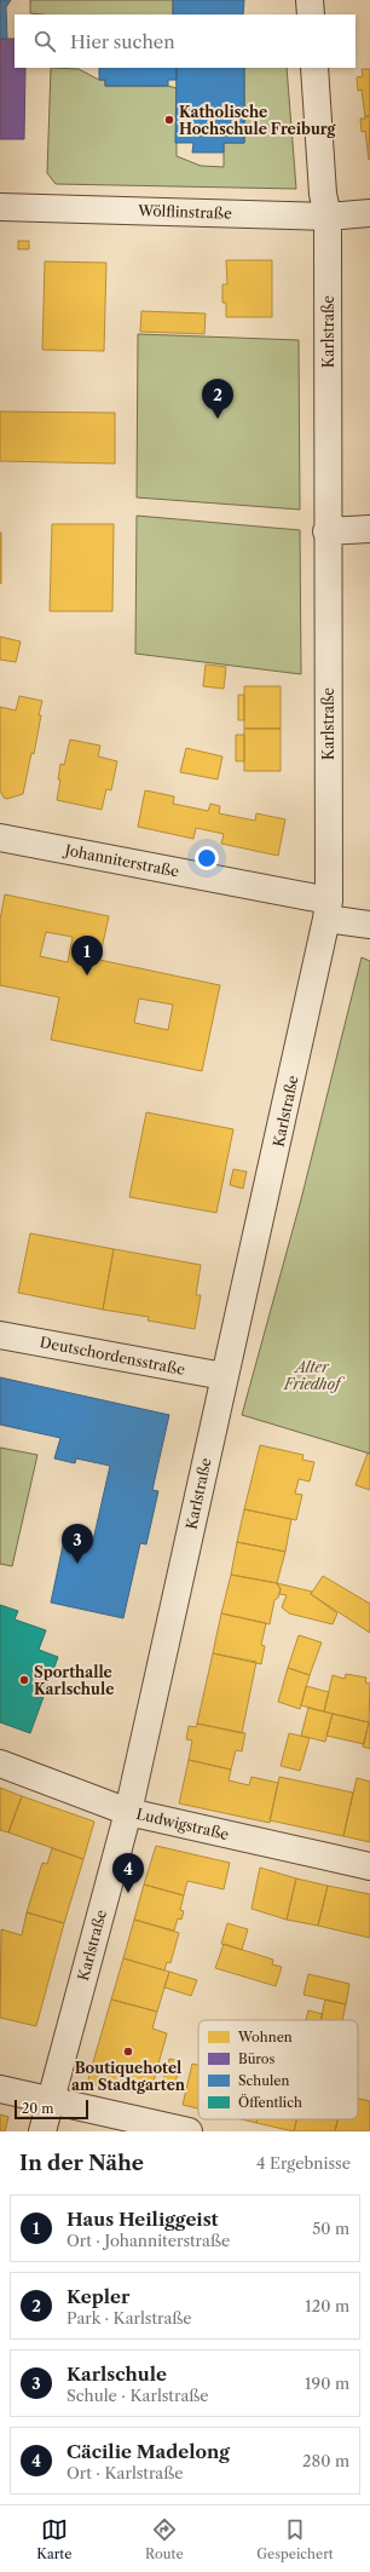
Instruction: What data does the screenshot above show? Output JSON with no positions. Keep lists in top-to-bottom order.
{
  "streets": {
    "street": [
      "Wölflinstraße",
      "Karlstraße",
      "Johanniterstraße",
      "Deutschordensstraße",
      "Ludwigstraße"
    ]
  },
  "crossings": [
    ["Wölflinstraße", "Karlstraße"],
    ["Karlstraße", "Johanniterstraße"],
    ["Karlstraße", "Deutschordensstraße"],
    ["Karlstraße", "Ludwigstraße"]
  ],
  "parks": ["Alter Friedhof"],
  "places": ["Katholische Hochschule Freiburg", "Sporthalle Karlschule", "Boutiquehotel am Stadtgarten"],
  "legend": [
    "Wohnen",
    "Büros",
    "Schulen",
    "Öffentlich"
  ],
  "scale_bar": "20 m",
  "page": {
    "search": "Hier suchen",
    "pins": [
      "2",
      "1",
      "3",
      "4"
    ],
    "scale": "20 m",
    "heading": ["In der Nähe", "4 Ergebnisse"],
    "list": [
      {
        "mark": "1",
        "name": "Haus Heiliggeist",
        "note": "Ort · Johanniterstraße",
        "value": "50 m"
      },
      {
        "mark": "2",
        "name": "Kepler",
        "note": "Park · Karlstraße",
        "value": "120 m"
      },
      {
        "mark": "3",
        "name": "Karlschule",
        "note": "Schule · Karlstraße",
        "value": "190 m"
      },
      {
        "mark": "4",
        "name": "Cäcilie Madelong",
        "note": "Ort · Karlstraße",
        "value": "280 m"
      }
    ],
    "nav": ["Karte", "Route", "Gespeichert"]
  }
}
